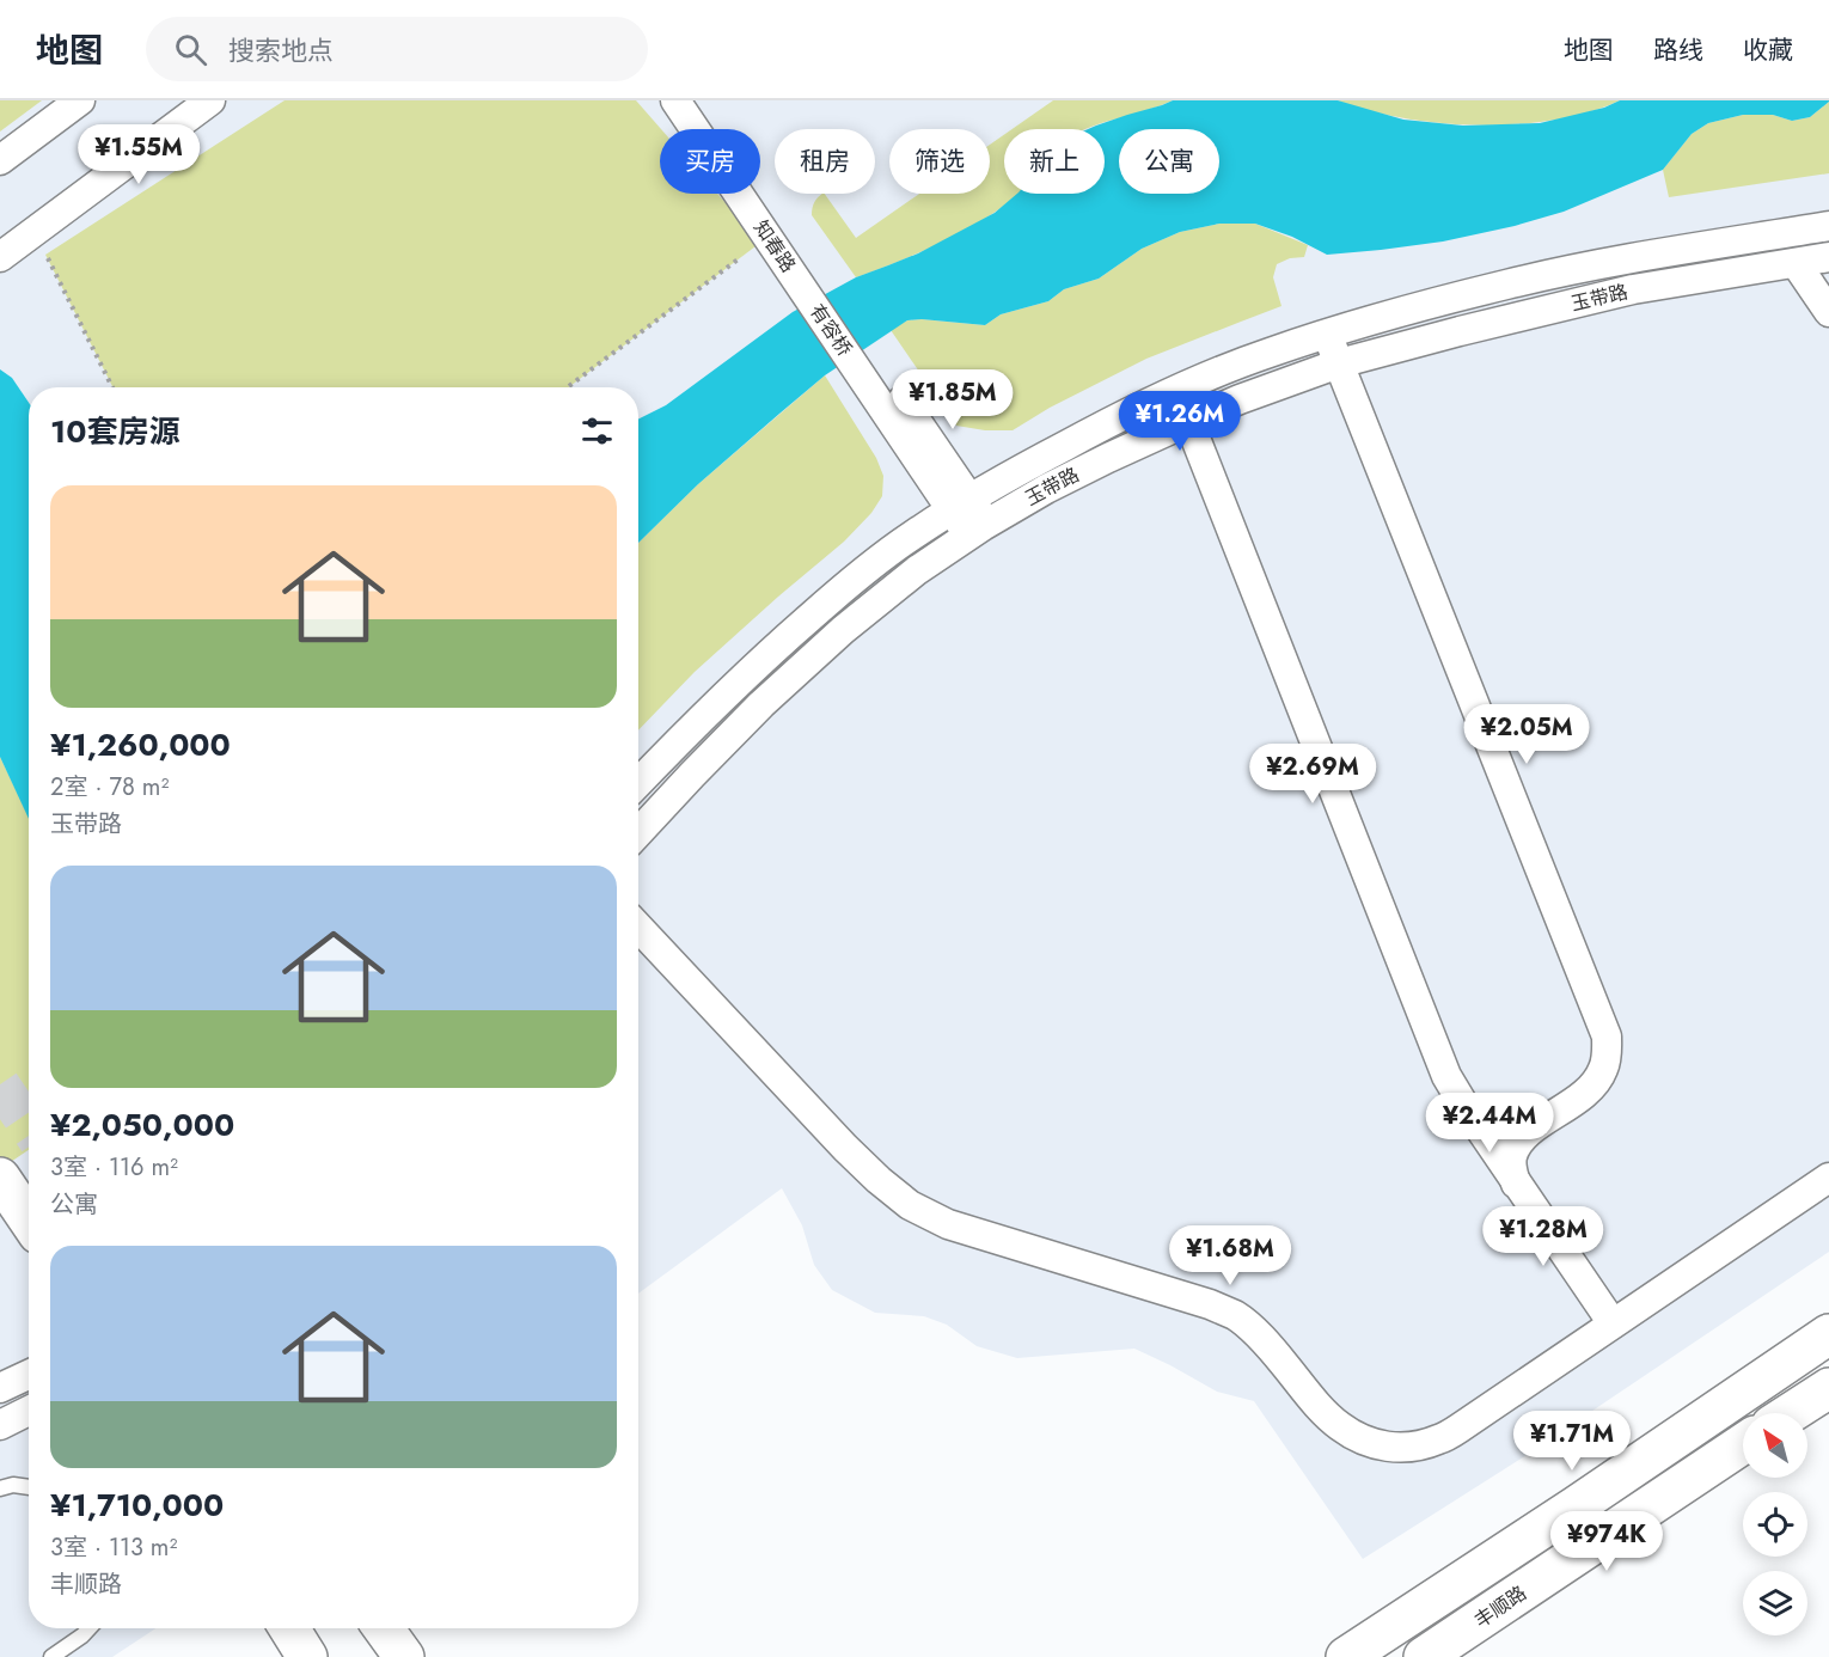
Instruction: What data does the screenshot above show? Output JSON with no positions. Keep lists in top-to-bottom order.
{
  "streets": {
    "main road": ["丰顺路"],
    "street": ["知春路", "玉带路", "有容桥"]
  },
  "crossings": [
    ["知春路", "有容桥"]
  ],
  "north": "top left",
  "page": {
    "header": "地图",
    "search": "搜索地点",
    "nav": ["地图", "路线", "收藏"],
    "price": [
      "¥1.55M",
      "¥1.85M",
      "¥1.26M",
      "¥2.05M",
      "¥2.69M",
      "¥2.44M",
      "¥1.28M",
      "¥1.68M",
      "¥1.71M",
      "¥974K"
    ],
    "chip": [
      "买房",
      "租房",
      "筛选",
      "新上",
      "公寓"
    ],
    "heading": "10套房源",
    "list": [
      {
        "name": "¥1,260,000",
        "note": "2室 · 78 m² · 玉带路"
      },
      {
        "name": "¥2,050,000",
        "note": "3室 · 116 m² · 公寓"
      },
      {
        "name": "¥1,710,000",
        "note": "3室 · 113 m² · 丰顺路"
      }
    ]
  }
}
